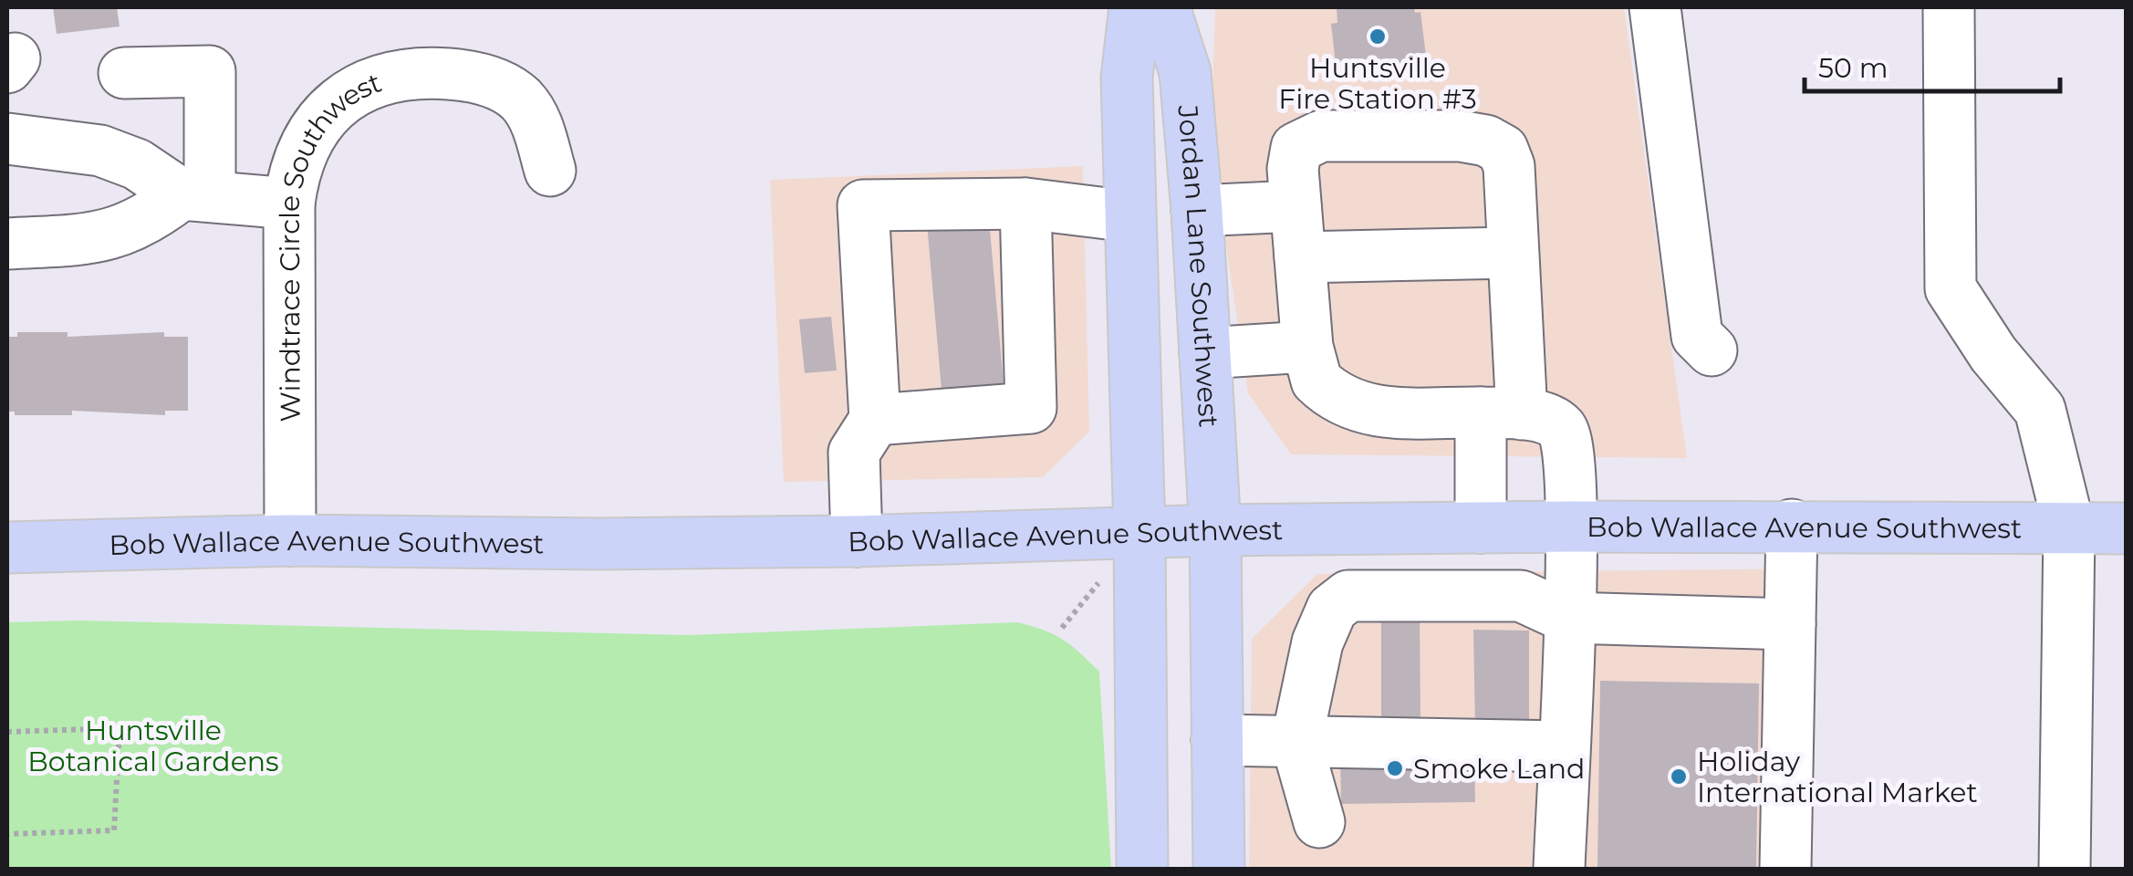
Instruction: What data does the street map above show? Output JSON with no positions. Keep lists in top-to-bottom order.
{
  "streets": {
    "main road": ["Jordan Lane Southwest", "Bob Wallace Avenue Southwest"],
    "street": ["Windtrace Circle Southwest"]
  },
  "crossings": [
    ["Windtrace Circle Southwest", "Bob Wallace Avenue Southwest"],
    ["Jordan Lane Southwest", "Bob Wallace Avenue Southwest"]
  ],
  "parks": ["Huntsville Botanical Gardens"],
  "places": ["Huntsville Fire Station #3", "Smoke Land", "Holiday International Market"],
  "scale_bar": "50 m"
}
